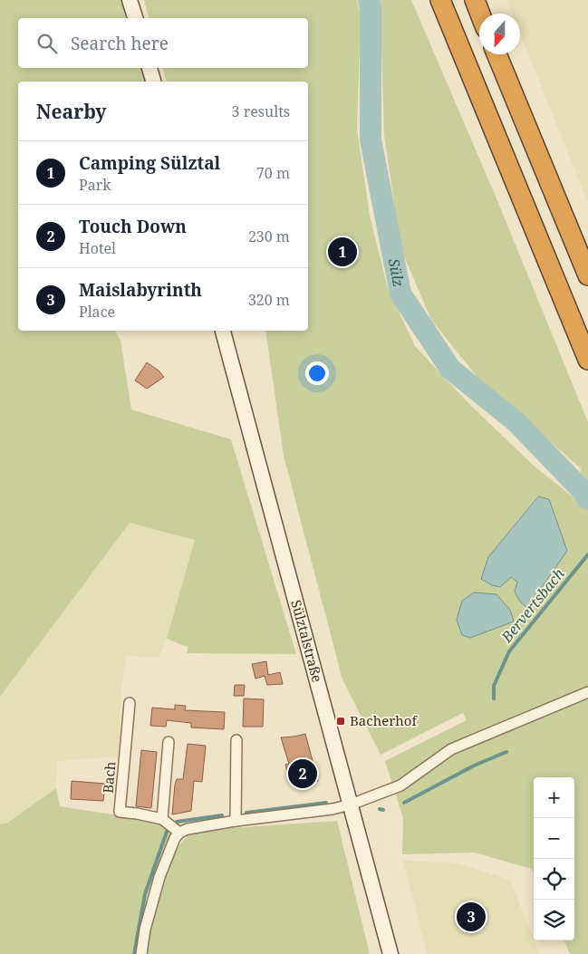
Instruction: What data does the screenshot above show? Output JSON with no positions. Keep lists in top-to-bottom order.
{
  "streets": {
    "main road": ["Sülztalstraße"],
    "street": ["Bach"]
  },
  "water": ["Sülz", "Bervertsbach"],
  "places": {
    "transit": ["Bacherhof"]
  },
  "north": "bottom",
  "page": {
    "search": "Search here",
    "heading": ["Nearby", "3 results"],
    "list": [
      {
        "mark": "1",
        "name": "Camping Sülztal",
        "note": "Park",
        "value": "70 m"
      },
      {
        "mark": "2",
        "name": "Touch Down",
        "note": "Hotel",
        "value": "230 m"
      },
      {
        "mark": "3",
        "name": "Maislabyrinth",
        "note": "Place",
        "value": "320 m"
      }
    ],
    "pins": ["1", "2", "3"],
    "map_buttons": ["+", "−"]
  }
}
